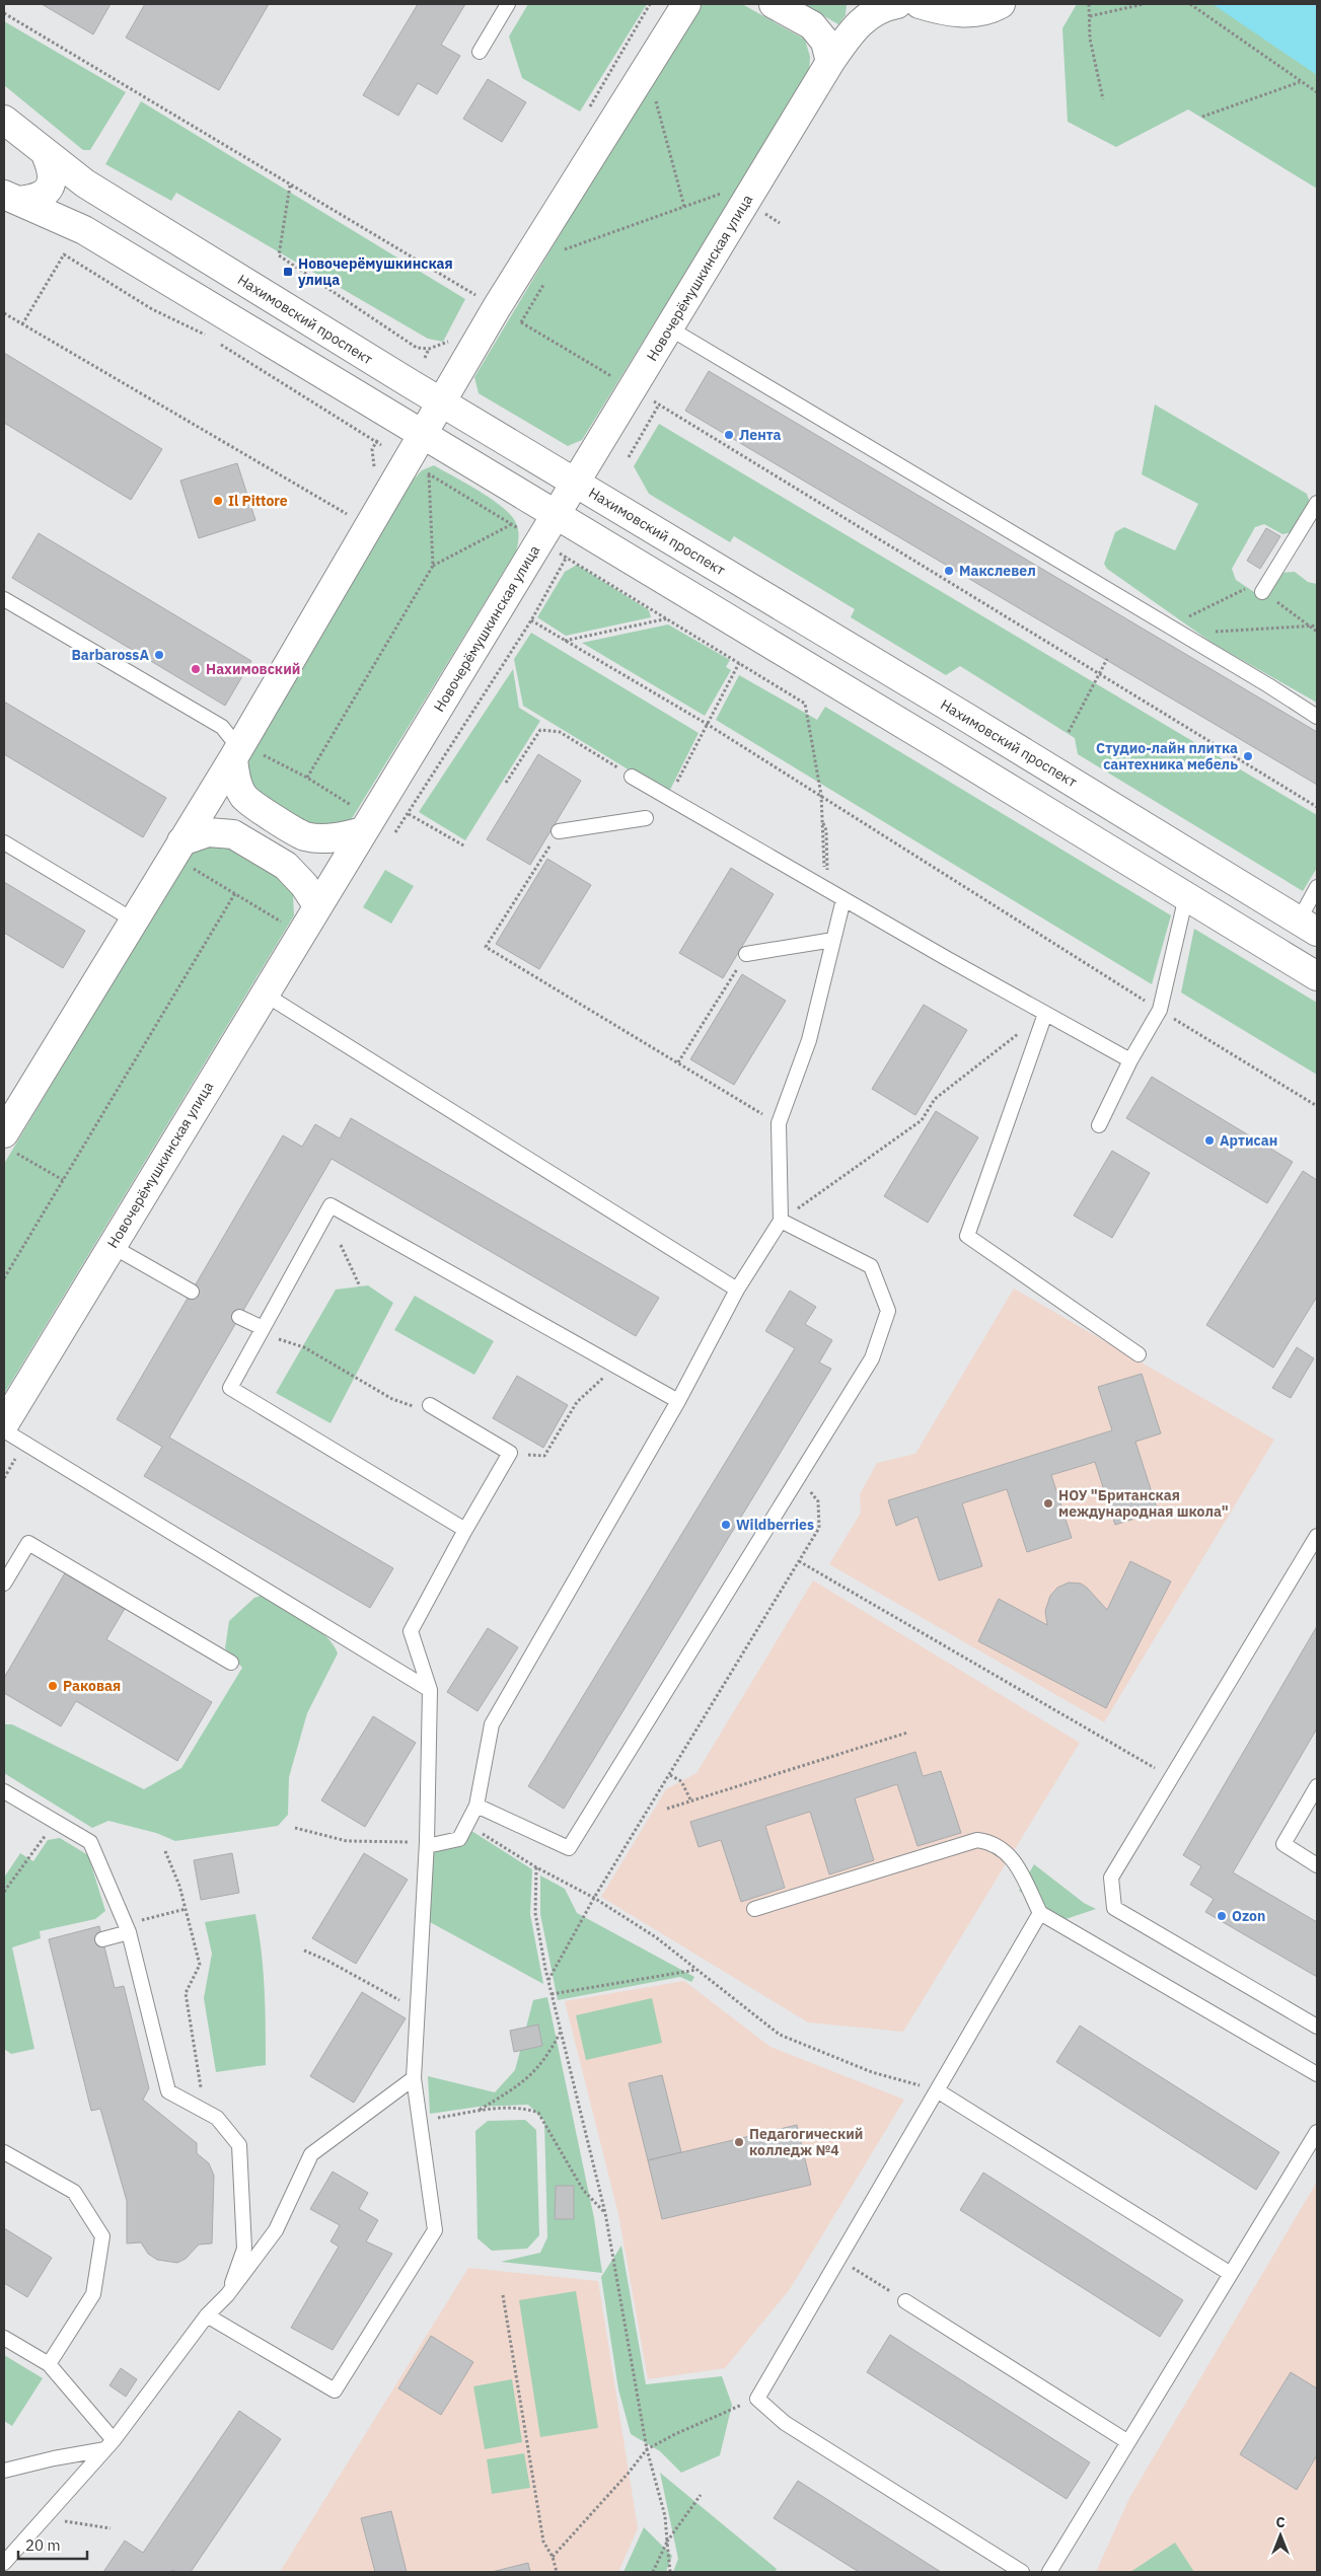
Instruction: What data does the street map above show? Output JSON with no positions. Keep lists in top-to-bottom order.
{
  "streets": {
    "street": ["Новочерёмушкинская улица", "Нахимовский проспект"]
  },
  "crossings": [
    ["Новочерёмушкинская улица", "Нахимовский проспект"]
  ],
  "places": {
    "transit": ["Новочерёмушкинская улица"],
    "other": [
      "Лента",
      "Il Pittore",
      "Макслевел",
      "BarbarossA",
      "Нахимовский",
      "Студио-лайн плитка сантехника мебель",
      "Артисан",
      "НОУ \"Британская международная школа\"",
      "Wildberries",
      "Раковая",
      "Ozon",
      "Педагогический колледж №4"
    ]
  },
  "scale_bar": "20 m",
  "north": "top"
}
